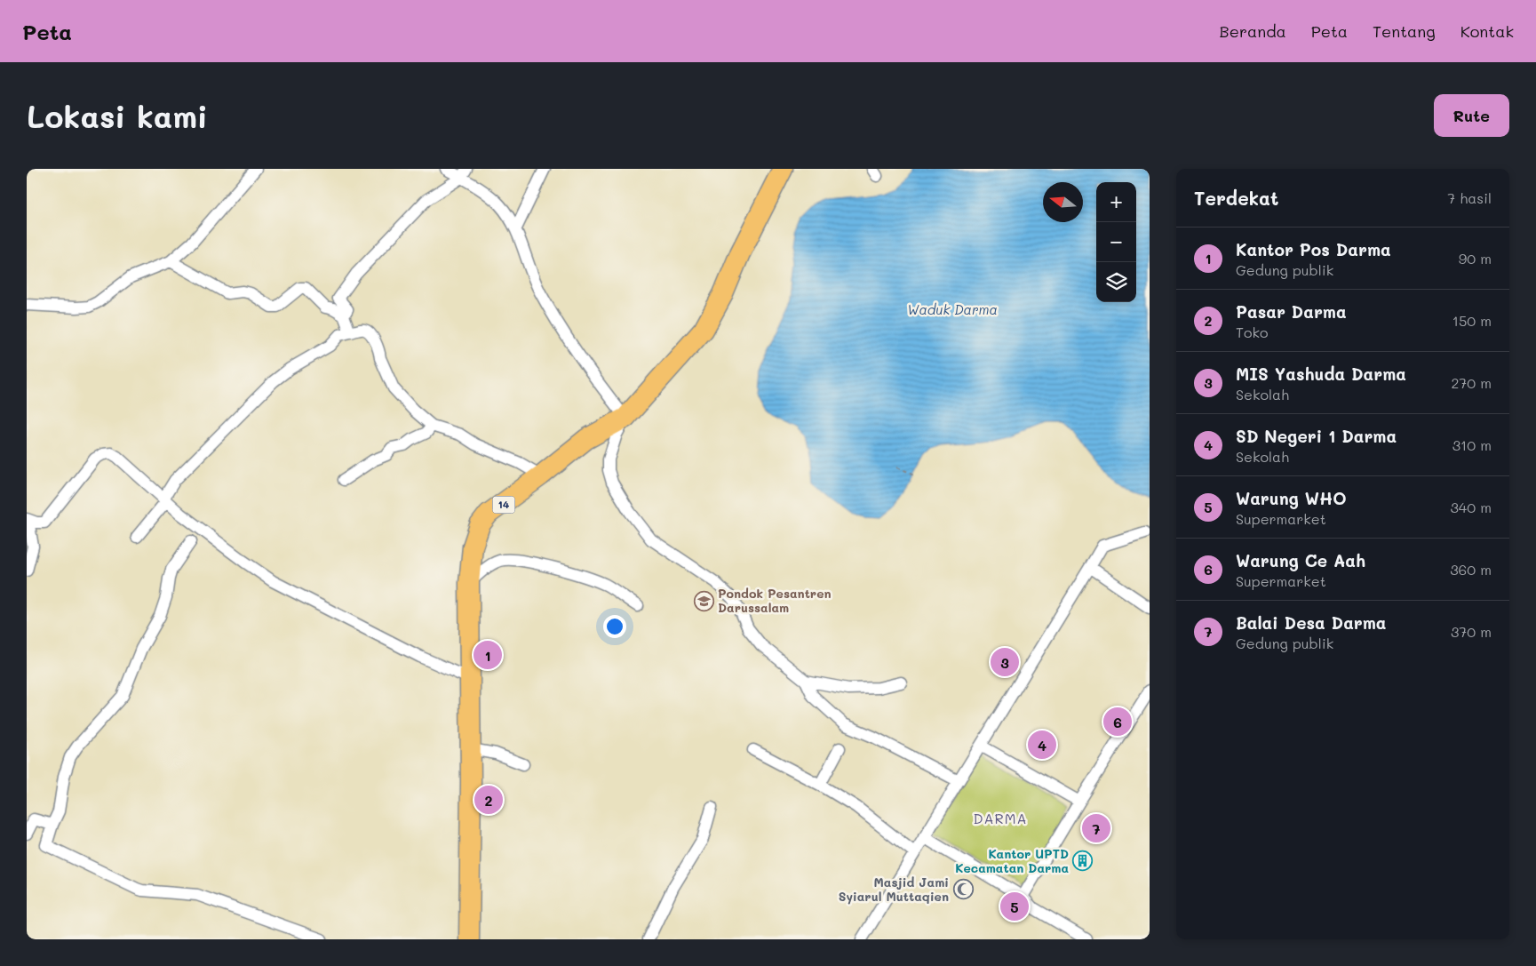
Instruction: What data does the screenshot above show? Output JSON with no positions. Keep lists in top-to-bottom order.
{
  "streets": {
    "highway": ["14"]
  },
  "districts": ["DARMA"],
  "water": ["Waduk Darma"],
  "places": {
    "school or university": ["Pondok Pesantren Darussalam"],
    "building": ["Kantor UPTD Kecamatan Darma"],
    "mosque": ["Masjid Jami Syiarul Muttaqien"]
  },
  "north": "left",
  "page": {
    "header": "Peta",
    "nav": [
      "Beranda",
      "Peta",
      "Tentang",
      "Kontak"
    ],
    "buttons": "Rute",
    "title": "Lokasi kami",
    "heading": ["Terdekat", "7 hasil"],
    "map_buttons": ["+", "−"],
    "list": [
      {
        "mark": "1",
        "name": "Kantor Pos Darma",
        "note": "Gedung publik",
        "value": "90 m"
      },
      {
        "mark": "2",
        "name": "Pasar Darma",
        "note": "Toko",
        "value": "150 m"
      },
      {
        "mark": "3",
        "name": "MIS Yashuda Darma",
        "note": "Sekolah",
        "value": "270 m"
      },
      {
        "mark": "4",
        "name": "SD Negeri 1 Darma",
        "note": "Sekolah",
        "value": "310 m"
      },
      {
        "mark": "5",
        "name": "Warung WHO",
        "note": "Supermarket",
        "value": "340 m"
      },
      {
        "mark": "6",
        "name": "Warung Ce Aah",
        "note": "Supermarket",
        "value": "360 m"
      },
      {
        "mark": "7",
        "name": "Balai Desa Darma",
        "note": "Gedung publik",
        "value": "370 m"
      }
    ],
    "pins": [
      "1",
      "3",
      "6",
      "4",
      "2",
      "7",
      "5"
    ]
  }
}
